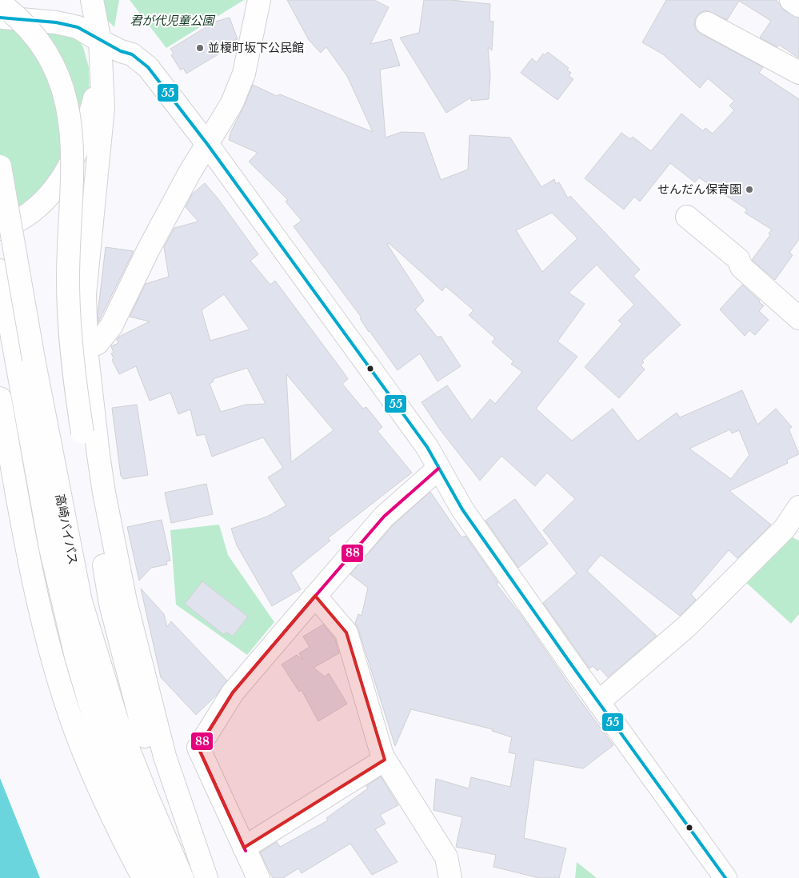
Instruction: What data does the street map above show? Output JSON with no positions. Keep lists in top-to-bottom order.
{
  "streets": {
    "main road": ["高崎バイパス"]
  },
  "parks": ["君が代児童公園"],
  "places": ["並榎町坂下公民館", "せんだん保育園"],
  "lines": ["transit line 55", "transit line 88"]
}
